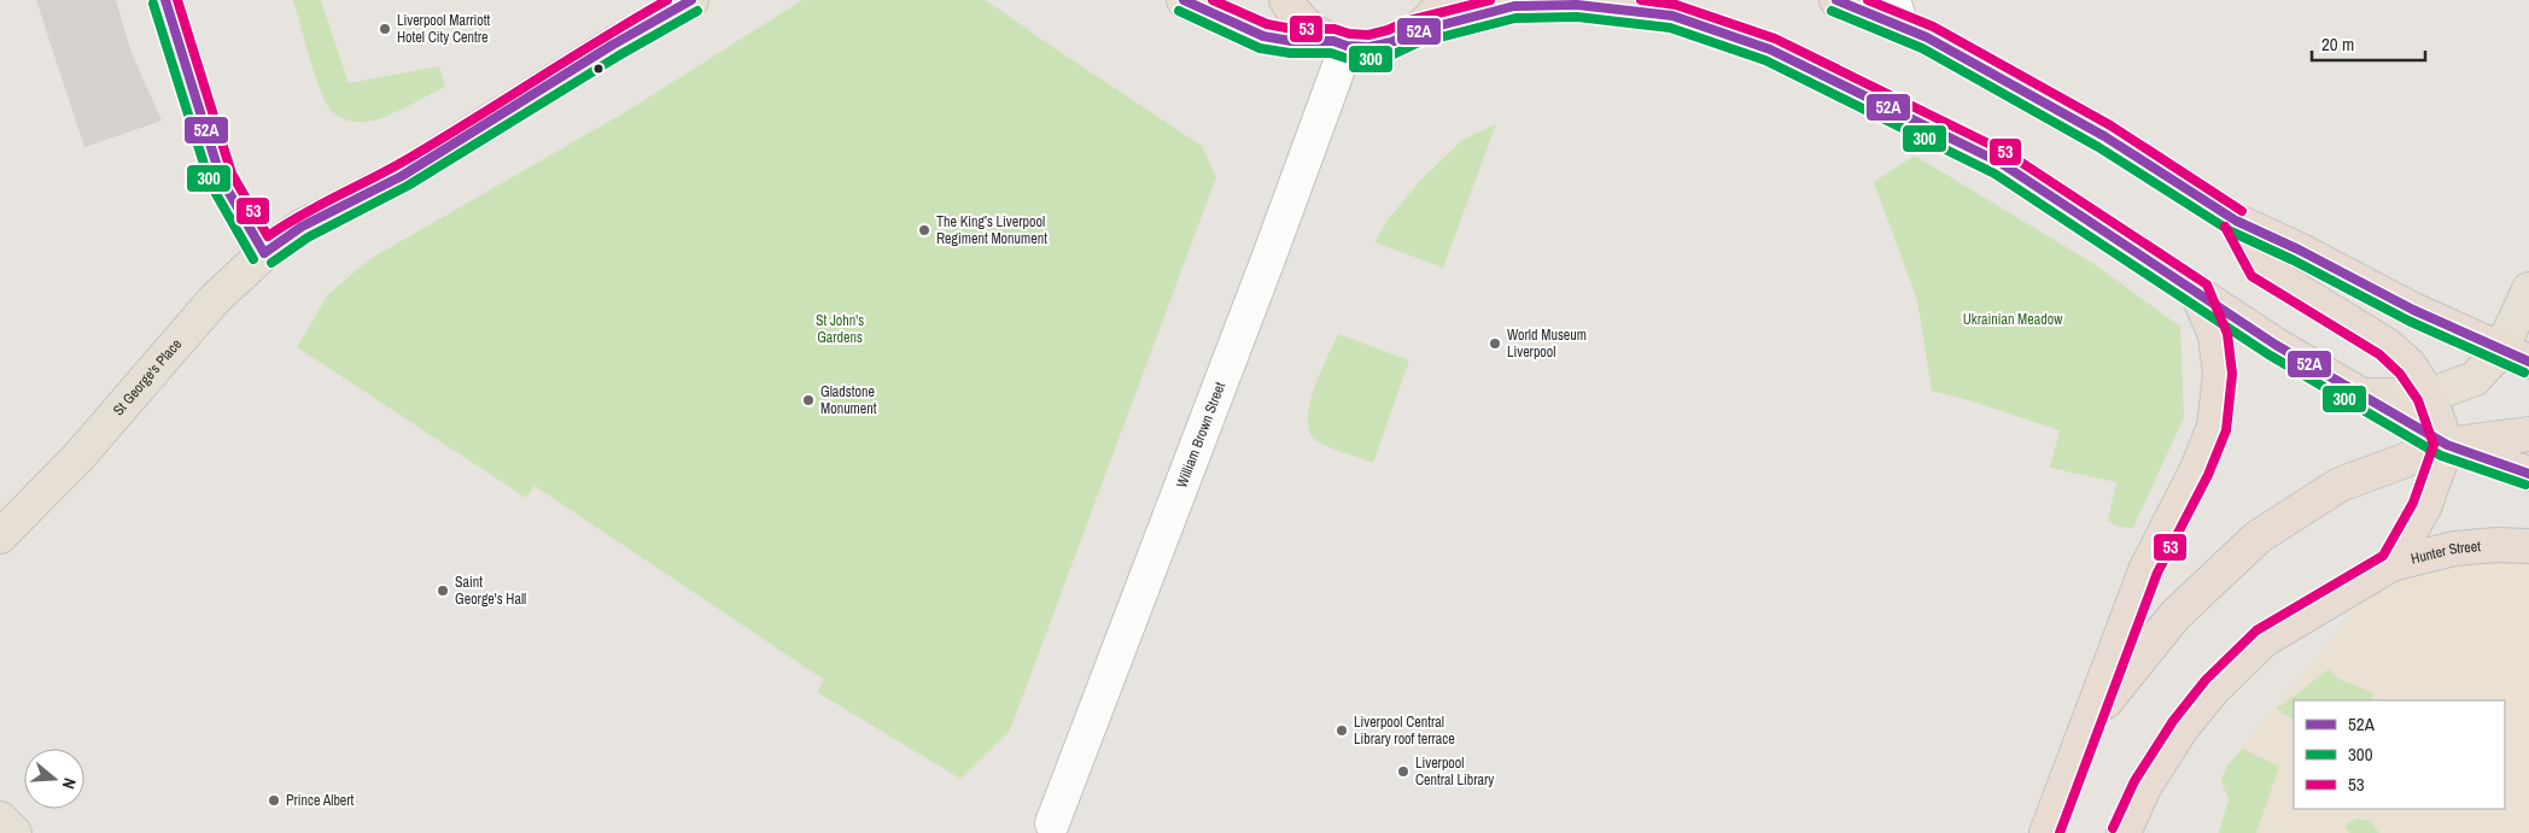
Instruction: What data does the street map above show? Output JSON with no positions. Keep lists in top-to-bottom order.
{
  "streets": {
    "highway": ["Hunter Street"],
    "main road": ["St George's Place"],
    "street": ["William Brown Street"]
  },
  "parks": ["Ukrainian Meadow", "St John's Gardens"],
  "places": [
    "Liverpool Marriott Hotel City Centre",
    "The King’s Liverpool Regiment Monument",
    "World Museum Liverpool",
    "Gladstone Monument",
    "Saint George's Hall",
    "Liverpool Central Library roof terrace",
    "Liverpool Central Library",
    "Prince Albert"
  ],
  "lines": ["transit line 52A", "transit line 53", "transit line 300"],
  "legend": ["52A", "300", "53"],
  "scale_bar": "20 m",
  "north": "right"
}
